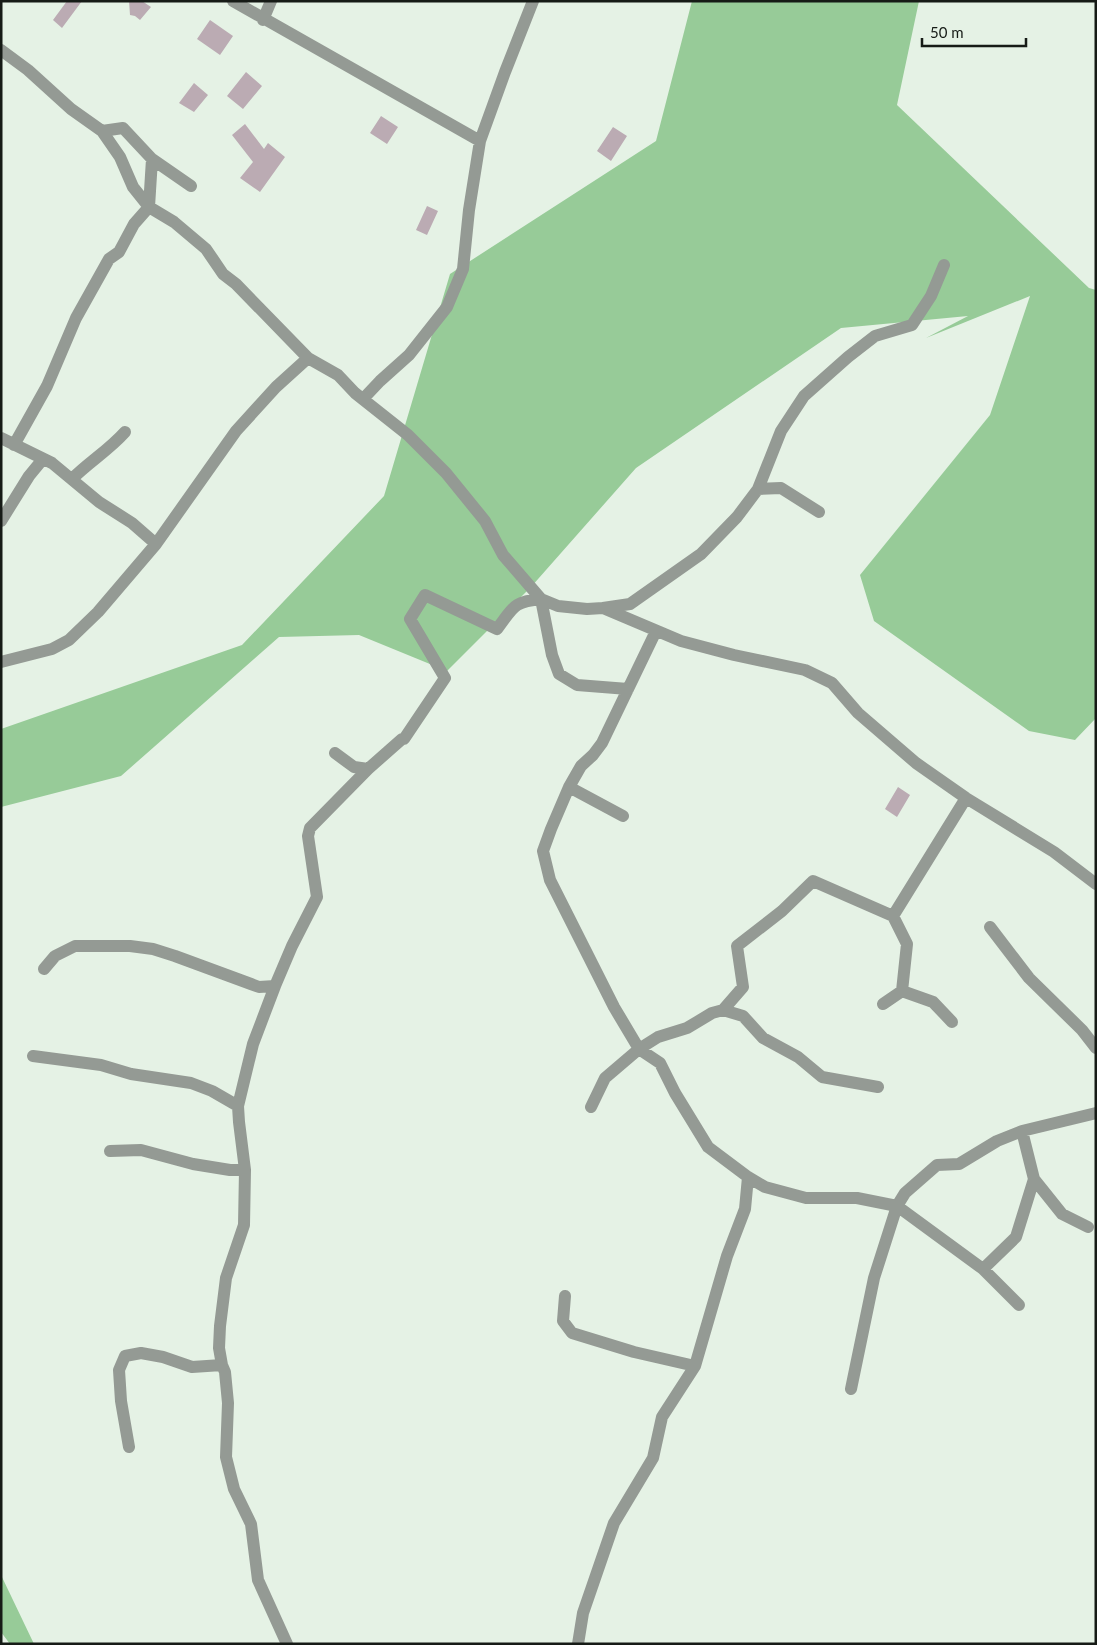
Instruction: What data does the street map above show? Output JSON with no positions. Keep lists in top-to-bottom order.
{
  "scale_bar": "50 m"
}
